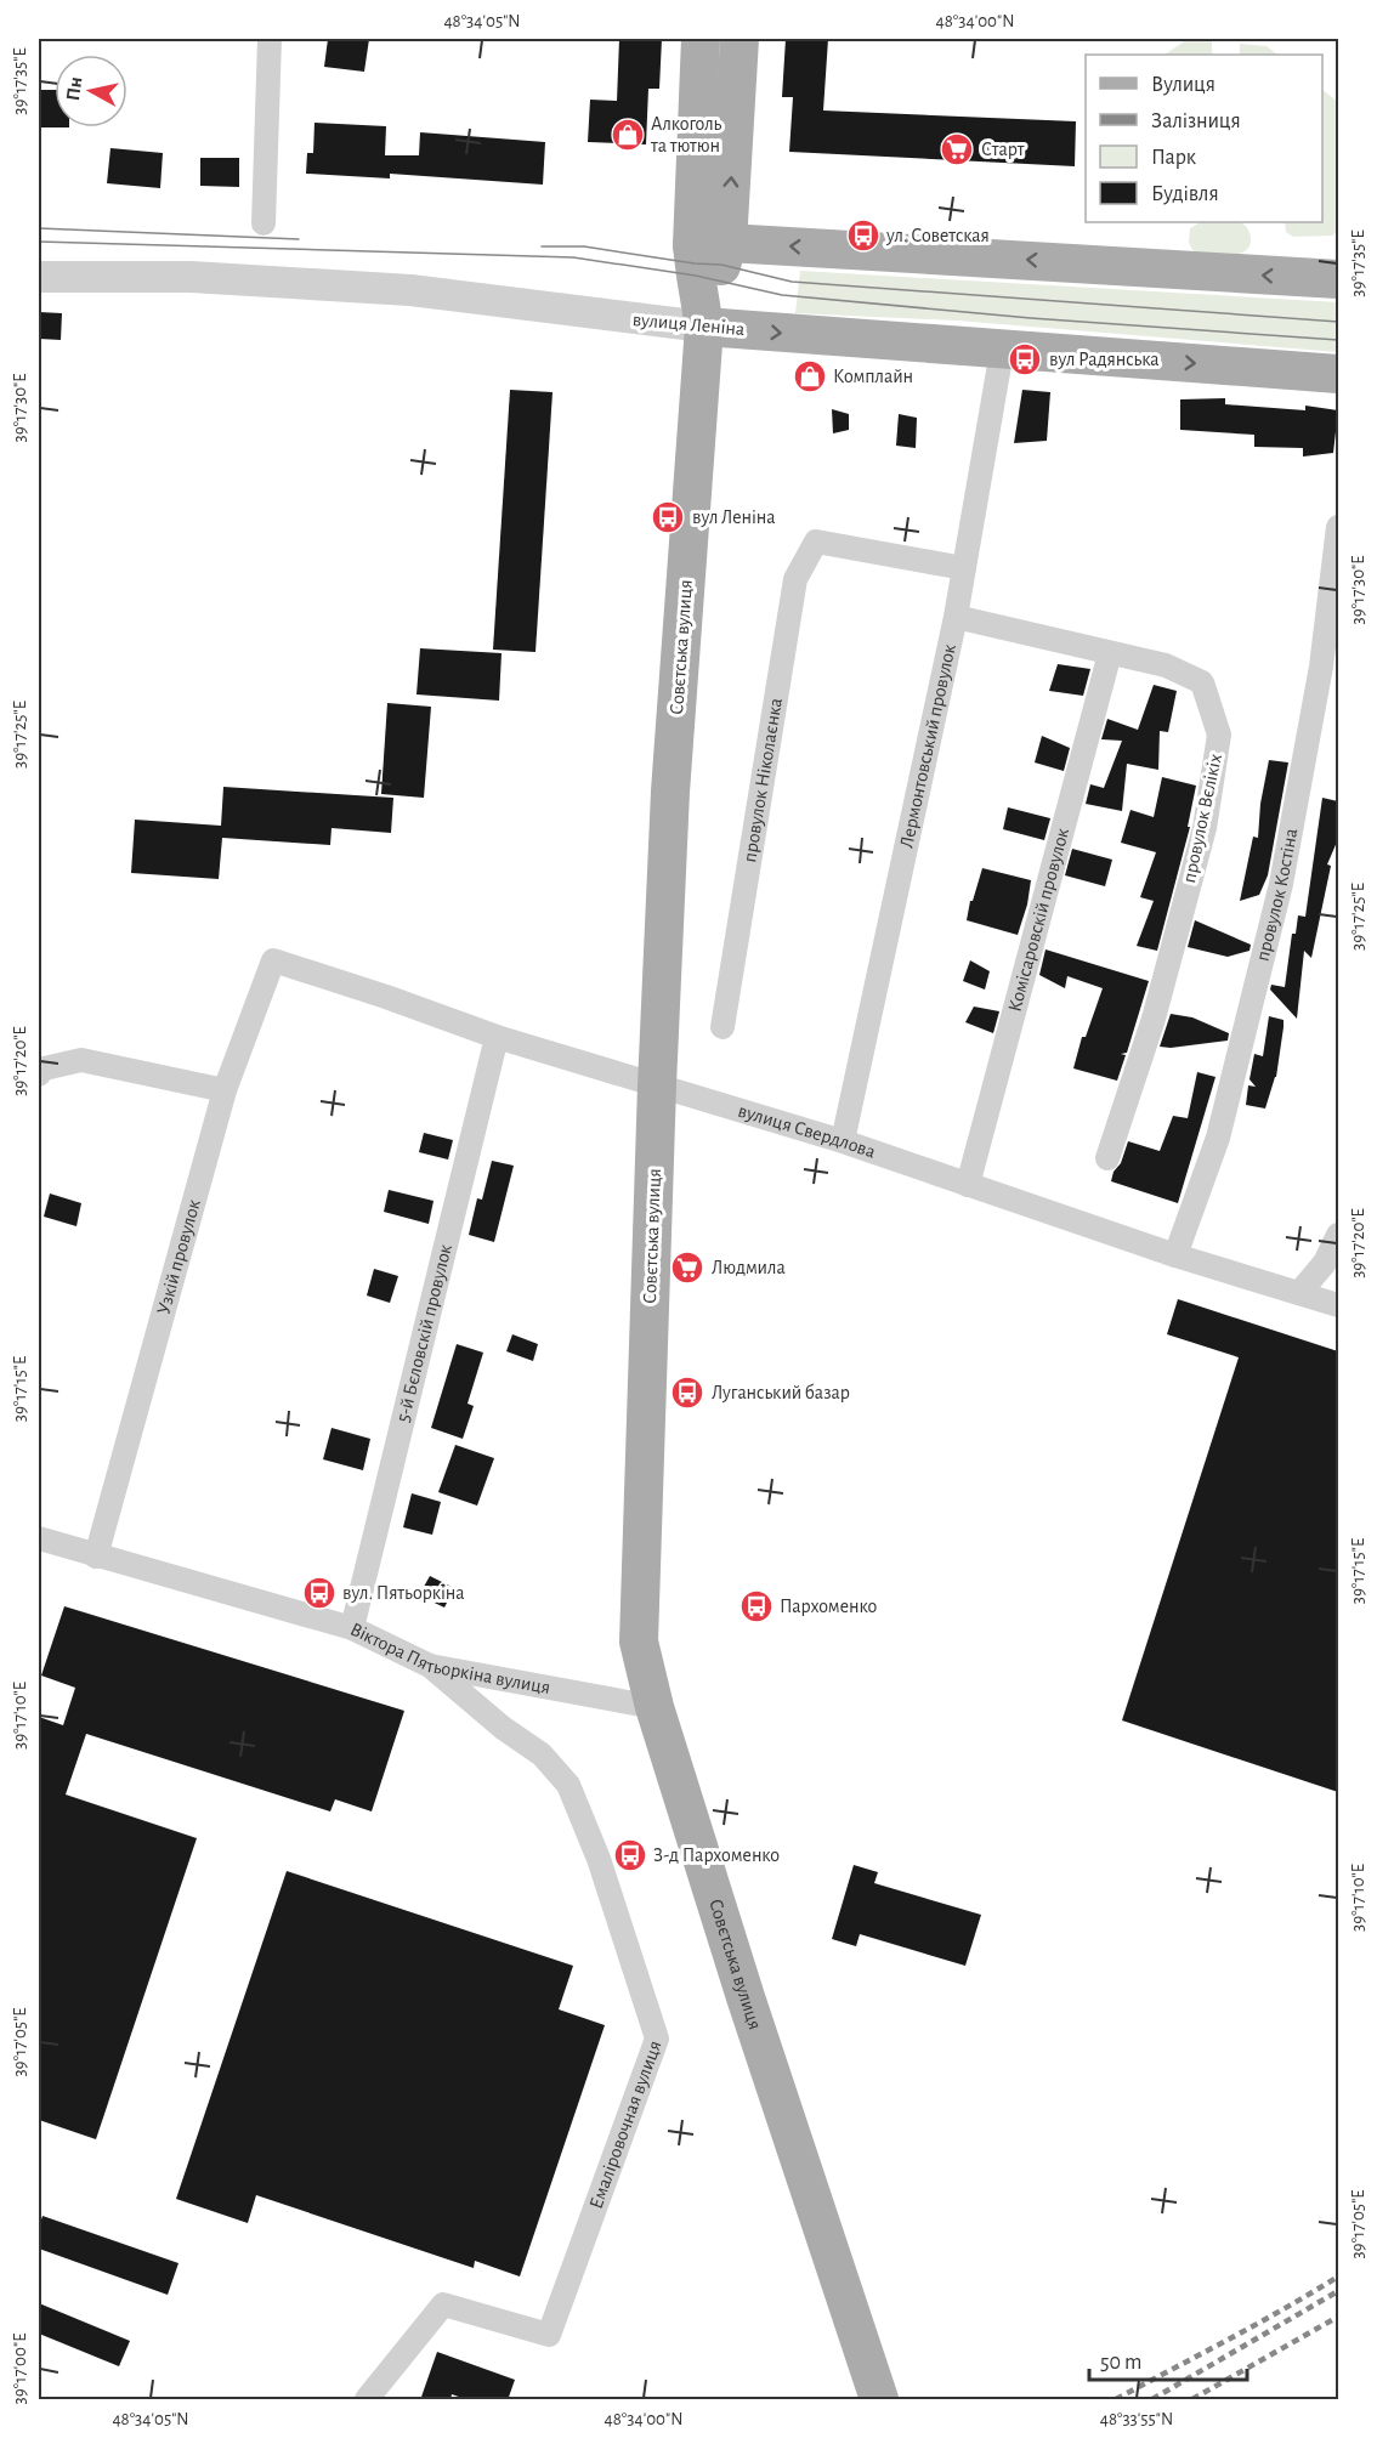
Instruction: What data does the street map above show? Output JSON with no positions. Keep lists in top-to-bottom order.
{
  "streets": {
    "main road": ["вулиця Леніна", "Совєтська вулиця"],
    "street": [
      "Лермонтовський провулок",
      "провулок Ніколаєнка",
      "провулок Вєлікіх",
      "провулок Костіна",
      "Комісаровскій провулок",
      "вулиця Свердлова",
      "Узкій провулок",
      "5-й Бєловскій провулок",
      "Віктора Пятьоркіна вулиця",
      "Емаліровочная вулиця"
    ]
  },
  "crossings": [
    ["вулиця Леніна", "Совєтська вулиця"],
    ["вулиця Леніна", "Лермонтовський провулок"],
    ["Совєтська вулиця", "вулиця Свердлова"],
    ["Совєтська вулиця", "Віктора Пятьоркіна вулиця"],
    ["Лермонтовський провулок", "провулок Ніколаєнка"],
    ["Лермонтовський провулок", "провулок Вєлікіх"],
    ["Лермонтовський провулок", "вулиця Свердлова"],
    ["провулок Вєлікіх", "Комісаровскій провулок"],
    ["провулок Костіна", "вулиця Свердлова"],
    ["Комісаровскій провулок", "вулиця Свердлова"],
    ["вулиця Свердлова", "Узкій провулок"],
    ["вулиця Свердлова", "5-й Бєловскій провулок"],
    ["Узкій провулок", "Віктора Пятьоркіна вулиця"],
    ["5-й Бєловскій провулок", "Віктора Пятьоркіна вулиця"],
    ["Віктора Пятьоркіна вулиця", "Емаліровочная вулиця"]
  ],
  "one_way": ["вулиця Леніна"],
  "places": {
    "shop": ["Алкоголь та тютюн", "Комплайн"],
    "supermarket": ["Старт", "Людмила"],
    "bus stop": [
      "ул. Советская",
      "вул Радянська",
      "вул Леніна",
      "Луганський базар",
      "вул. Пятьоркіна",
      "Пархоменко",
      "З-д Пархоменко"
    ]
  },
  "legend": [
    "Вулиця",
    "Залізниця",
    "Парк",
    "Будівля"
  ],
  "scale_bar": "50 m",
  "north": "left",
  "coordinates": [
    "48°34'05\"N",
    "48°34'00\"N",
    "39°17'35\"E",
    "39°17'30\"E",
    "39°17'25\"E",
    "39°17'20\"E",
    "39°17'15\"E",
    "39°17'10\"E",
    "39°17'05\"E",
    "39°17'00\"E",
    "48°33'55\"N"
  ]
}
